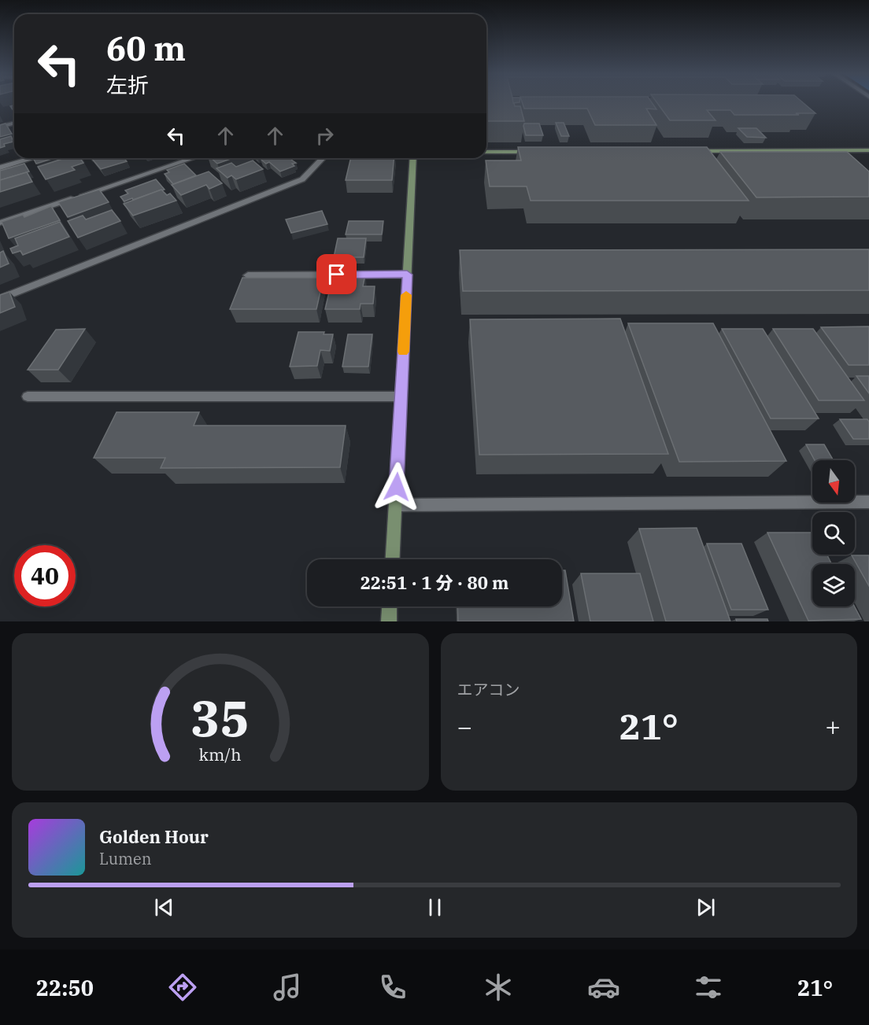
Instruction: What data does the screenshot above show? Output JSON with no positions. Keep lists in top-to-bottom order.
{
  "north": "bottom",
  "page": {
    "turn": ["60 m", "左折"],
    "limit": "40",
    "trip": "22:51 · 1 分 · 80 m",
    "tile": "エアコン",
    "heat": ["−", "21°", "+"],
    "song": ["Golden Hour", "Lumen"],
    "tabs": ["22:50", "21°"],
    "gauge": ["35", "km/h"]
  }
}
